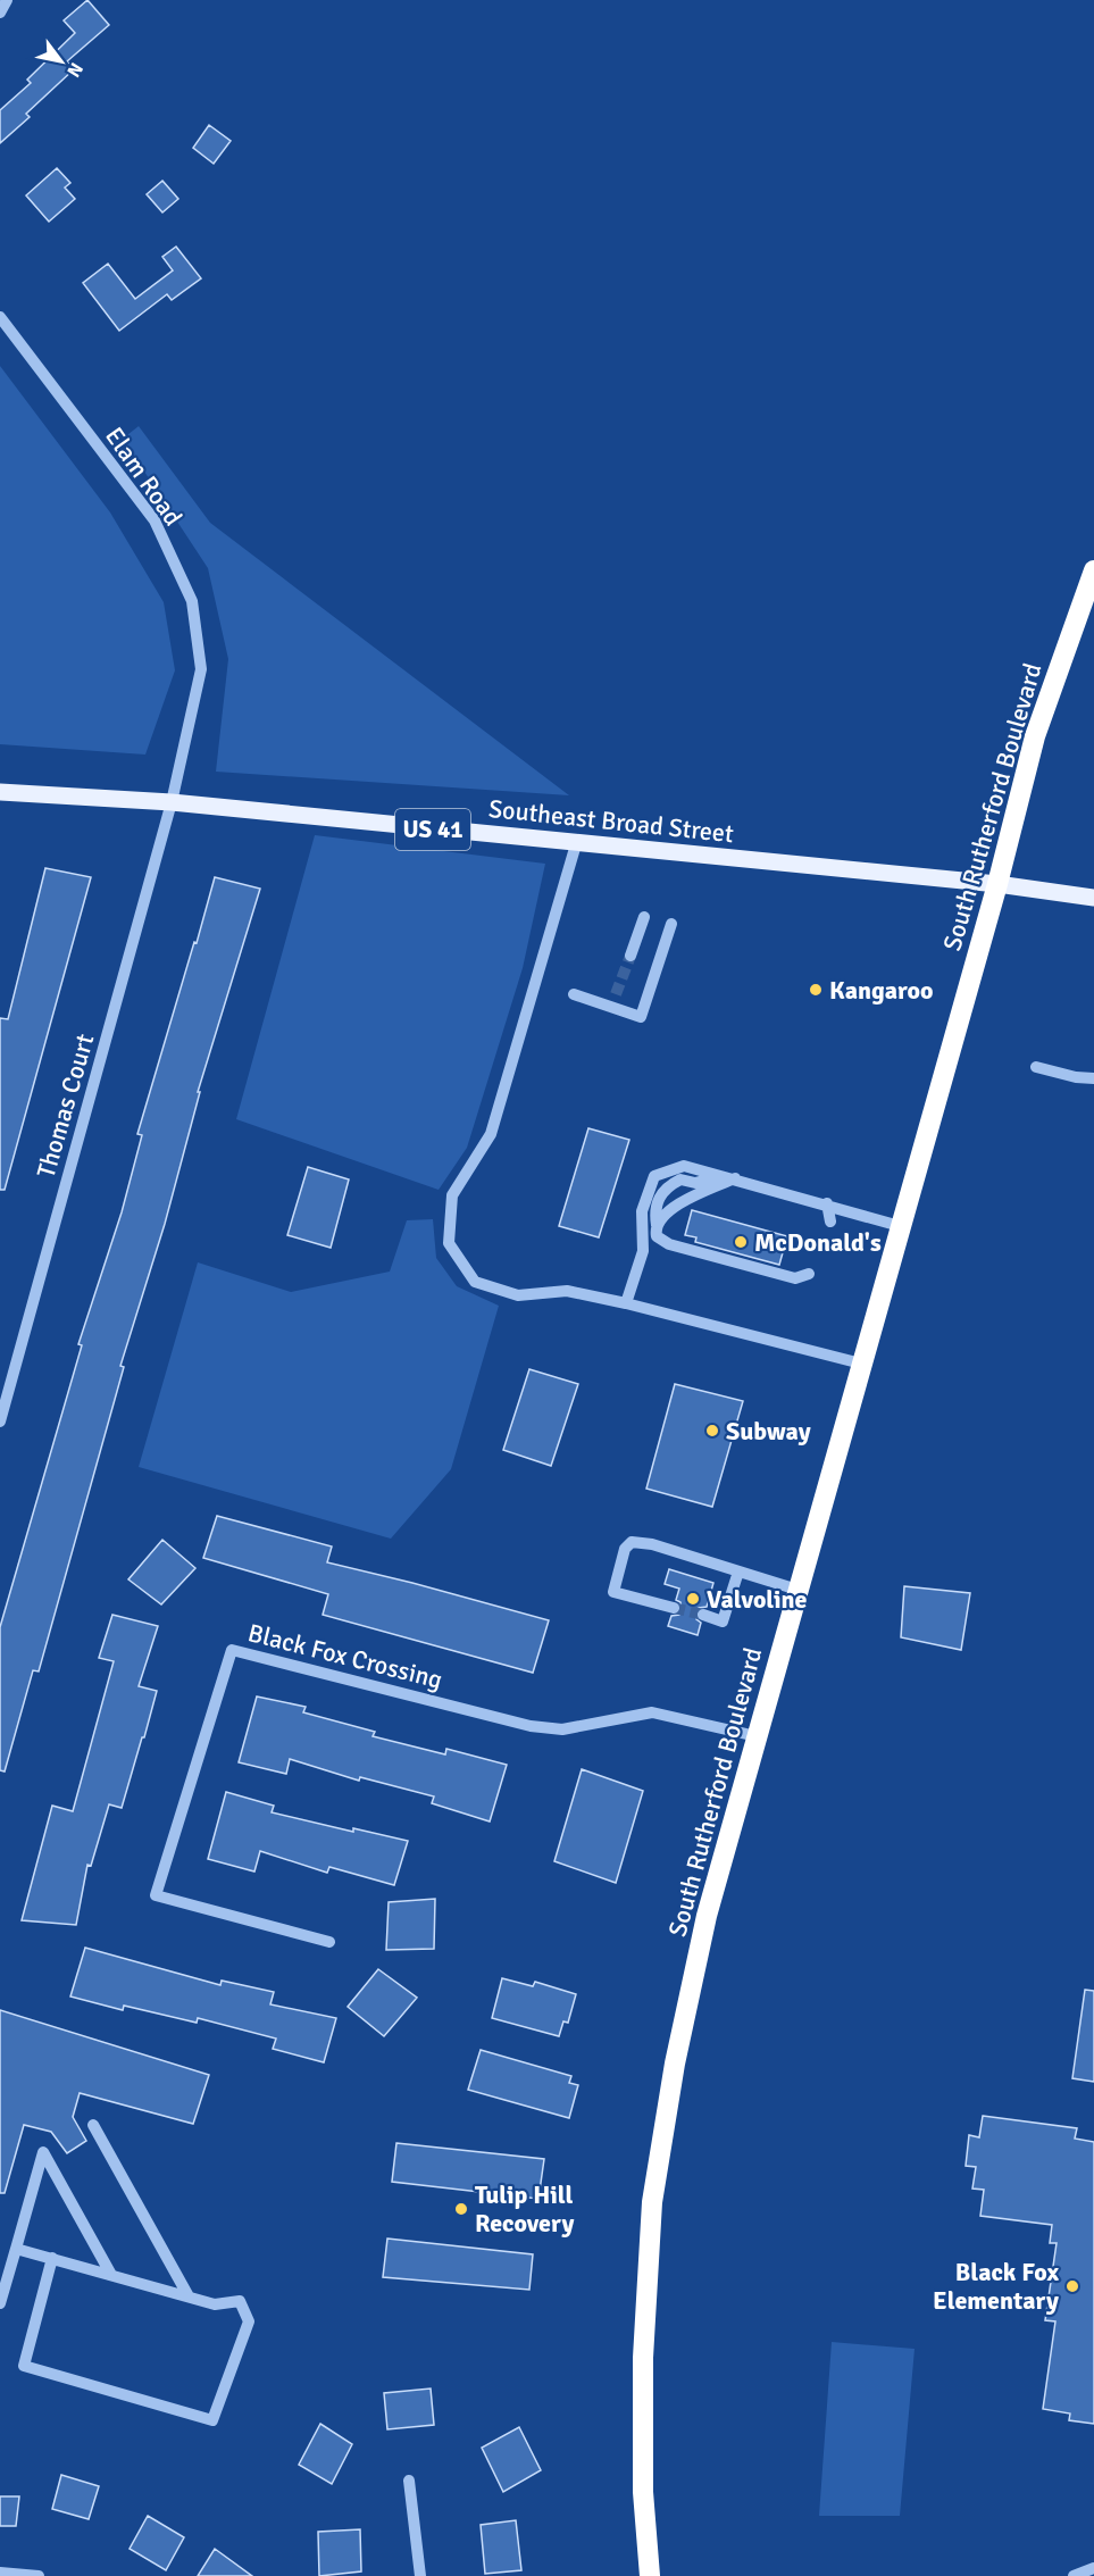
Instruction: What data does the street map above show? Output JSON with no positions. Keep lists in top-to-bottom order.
{
  "streets": {
    "highway": ["South Rutherford Boulevard"],
    "main road": ["Southeast Broad Street", "US 41"],
    "street": ["Elam Road", "Thomas Court", "Black Fox Crossing"]
  },
  "crossings": [
    ["Elam Road", "Southeast Broad Street"],
    ["Elam Road", "Thomas Court"],
    ["South Rutherford Boulevard", "Southeast Broad Street"],
    ["South Rutherford Boulevard", "Black Fox Crossing"],
    ["Southeast Broad Street", "Thomas Court"]
  ],
  "places": [
    "Kangaroo",
    "McDonald's",
    "Subway",
    "Valvoline",
    "Tulip Hill Recovery",
    "Black Fox Elementary"
  ],
  "north": "bottom right"
}
